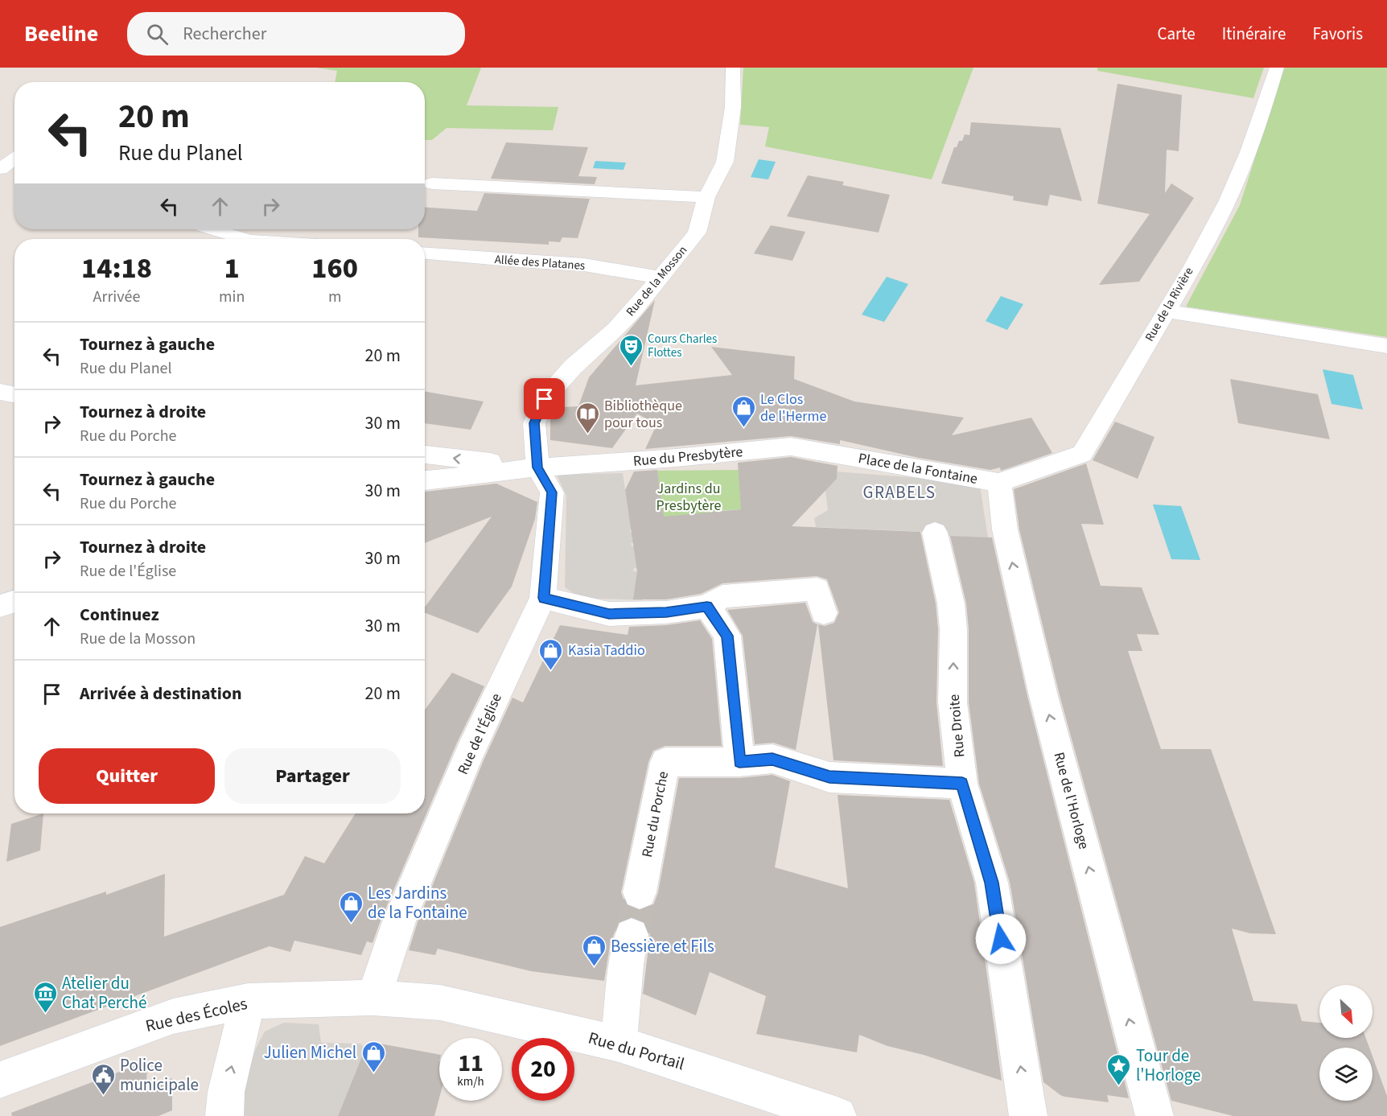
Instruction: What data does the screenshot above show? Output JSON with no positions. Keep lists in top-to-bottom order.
{
  "streets": {
    "street": [
      "Allée des Platanes",
      "Rue de la Mosson",
      "Rue de la Rivière",
      "Rue du Presbytère",
      "Place de la Fontaine",
      "Rue Droite",
      "Rue de l'Église",
      "Rue de l'Horloge",
      "Rue du Porche",
      "Rue des Écoles",
      "Rue du Portail"
    ]
  },
  "crossings": [
    ["Allée des Platanes", "Rue de la Mosson"],
    ["Rue de la Mosson", "Rue du Presbytère"],
    ["Rue de la Mosson", "Rue de l'Église"],
    ["Rue de la Rivière", "Place de la Fontaine"],
    ["Rue de la Rivière", "Rue de l'Horloge"],
    ["Rue du Presbytère", "Place de la Fontaine"],
    ["Rue du Presbytère", "Rue de l'Église"],
    ["Place de la Fontaine", "Rue de l'Horloge"],
    ["Rue de l'Église", "Rue des Écoles"],
    ["Rue de l'Église", "Rue du Portail"],
    ["Rue des Écoles", "Rue du Portail"]
  ],
  "one_way": ["Rue Droite", "Rue de l'Horloge"],
  "districts": ["GRABELS"],
  "parks": ["Jardins du Presbytère"],
  "places": {
    "theatre": ["Cours Charles Flottes"],
    "shop": [
      "Le Clos de l'Herme",
      "Kasia Taddio",
      "Les Jardins de la Fontaine",
      "Bessière et Fils",
      "Julien Michel"
    ],
    "library": ["Bibliothèque pour tous"],
    "museum": ["Atelier du Chat Perché"],
    "place": ["Tour de l'Horloge"],
    "public building": ["Police municipale"]
  },
  "north": "bottom right",
  "page": {
    "header": "Beeline",
    "search": "Rechercher",
    "nav": ["Carte", "Itinéraire", "Favoris"],
    "turn": ["20 m", "Rue du Planel"],
    "eta": [
      "14:18",
      "Arrivée",
      "1",
      "min",
      "160",
      "m"
    ],
    "list": [
      {
        "name": "Tournez à gauche",
        "note": "Rue du Planel",
        "value": "20 m"
      },
      {
        "name": "Tournez à droite",
        "note": "Rue du Porche",
        "value": "30 m"
      },
      {
        "name": "Tournez à gauche",
        "note": "Rue du Porche",
        "value": "30 m"
      },
      {
        "name": "Tournez à droite",
        "note": "Rue de l'Église",
        "value": "30 m"
      },
      {
        "name": "Continuez",
        "note": "Rue de la Mosson",
        "value": "30 m"
      },
      {
        "name": "Arrivée à destination",
        "value": "20 m"
      }
    ],
    "buttons": ["Quitter", "Partager"],
    "speed": "11 km/h",
    "limit": "20"
  }
}
